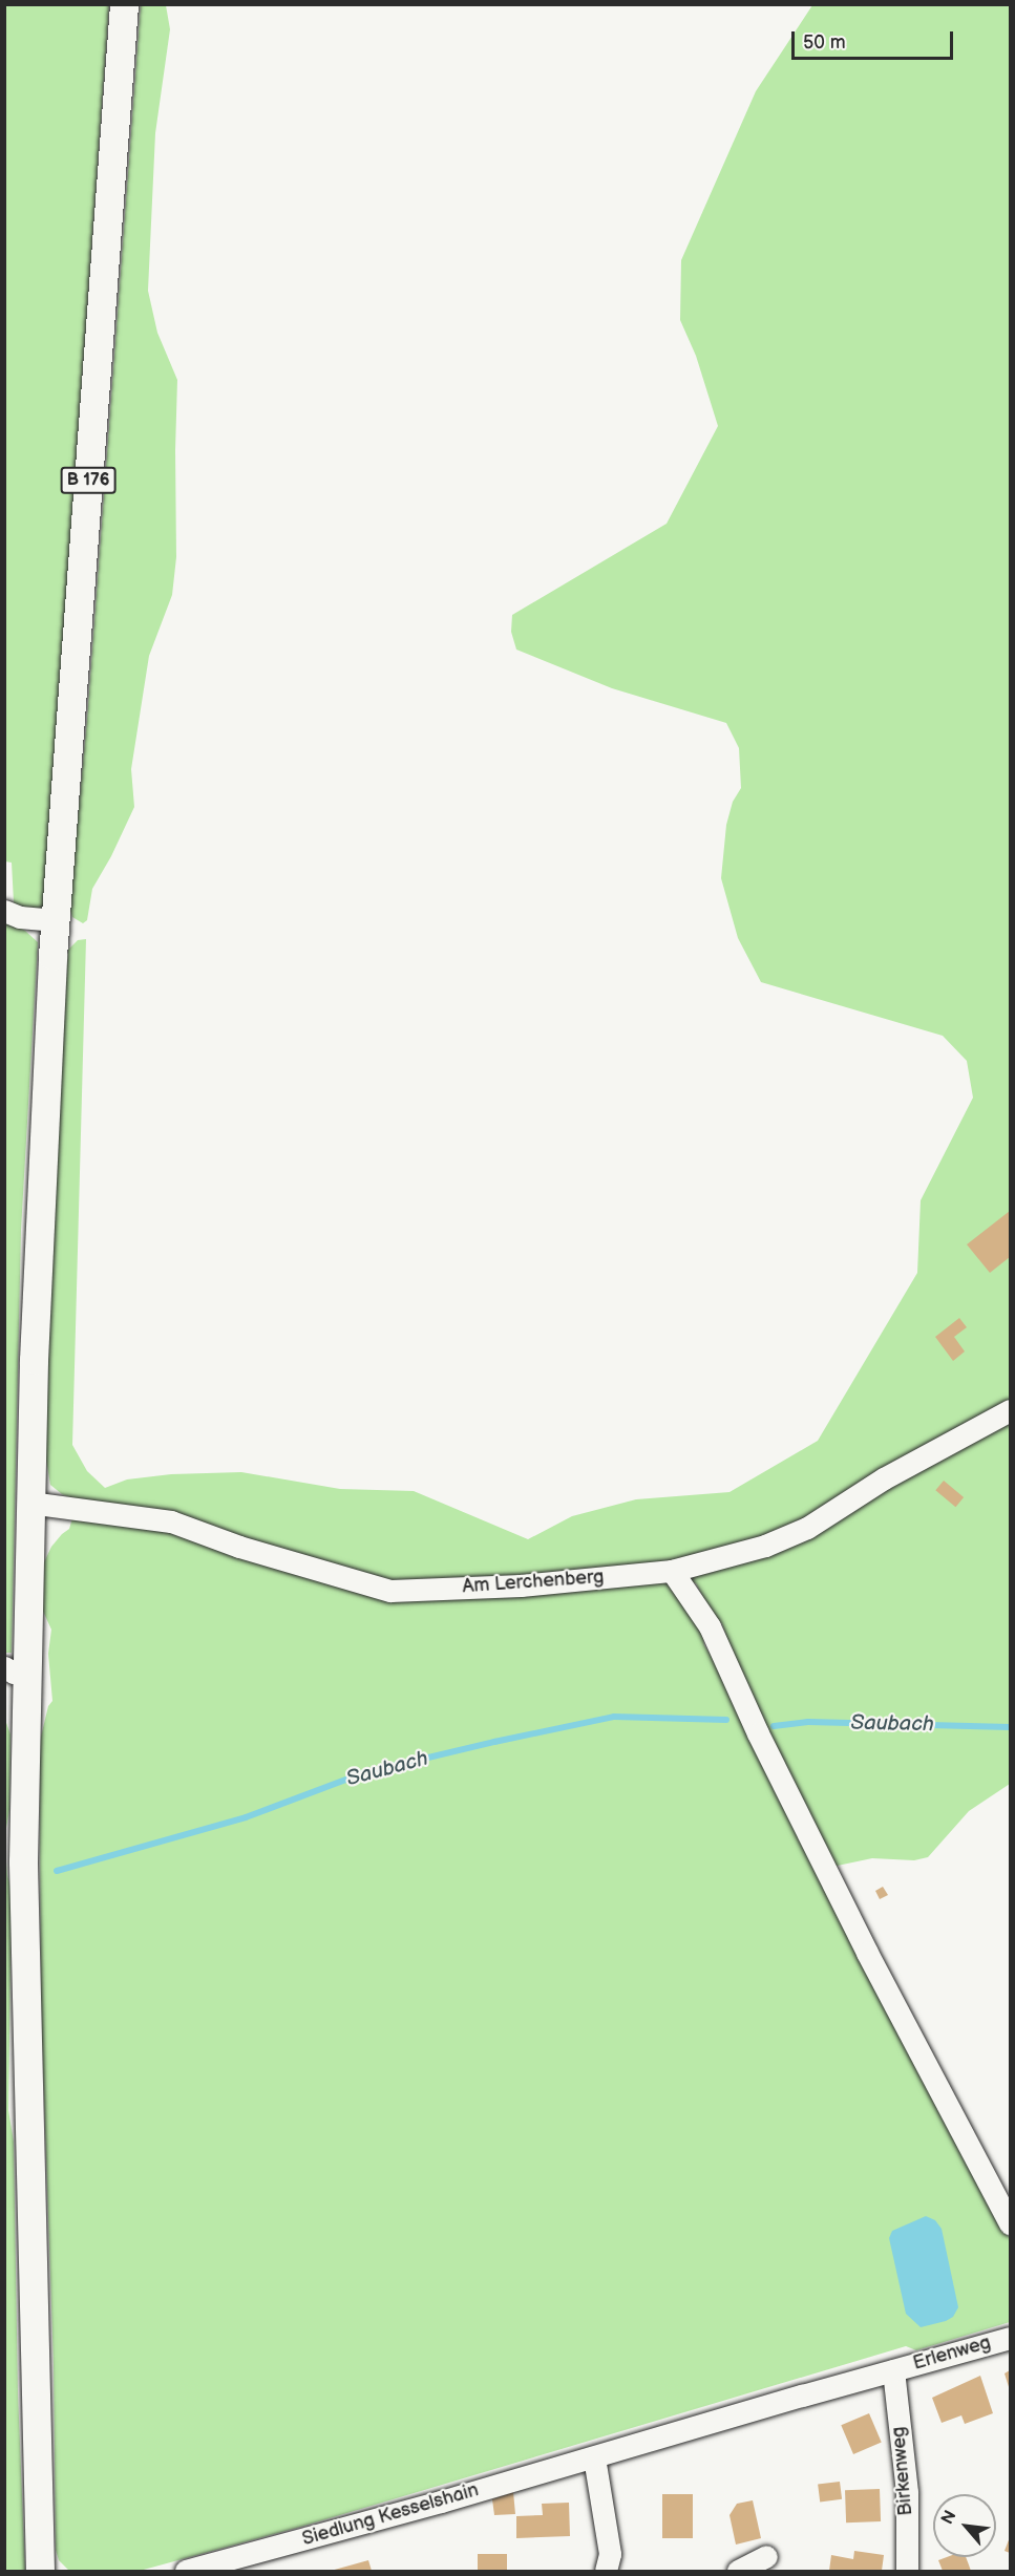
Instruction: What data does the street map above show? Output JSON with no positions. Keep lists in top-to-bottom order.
{
  "streets": {
    "main road": ["B 176"],
    "street": [
      "Am Lerchenberg",
      "Erlenweg",
      "Birkenweg",
      "Siedlung Kesselshain"
    ]
  },
  "crossings": [
    ["B 176", "Am Lerchenberg"],
    ["Erlenweg", "Birkenweg"],
    ["Erlenweg", "Siedlung Kesselshain"],
    ["Birkenweg", "Siedlung Kesselshain"]
  ],
  "water": ["Saubach"],
  "scale_bar": "50 m",
  "north": "top left"
}
